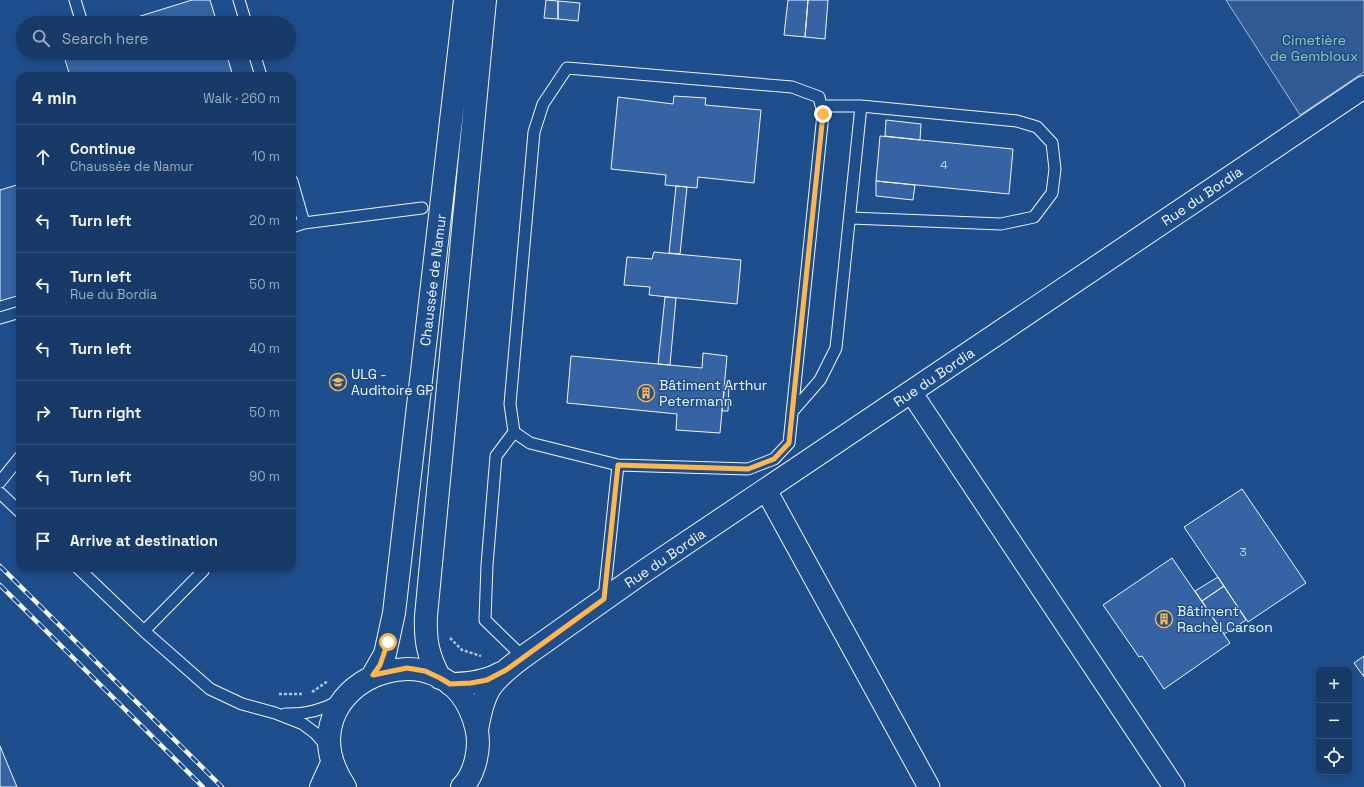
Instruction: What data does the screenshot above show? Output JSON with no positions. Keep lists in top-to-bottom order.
{
  "streets": {
    "main road": ["Rue du Bordia", "Chaussée de Namur"]
  },
  "crossings": [
    ["Rue du Bordia", "Chaussée de Namur"]
  ],
  "parks": ["Cimetière de Gembloux"],
  "places": {
    "school or university": ["ULG - Auditoire GP"],
    "building": ["Bâtiment Arthur Petermann", "Bâtiment Rachel Carson"]
  },
  "house_numbers": ["4", "3"],
  "page": {
    "search": "Search here",
    "heading": ["4 min", "Walk · 260 m"],
    "list": [
      ["Continue", "Chaussée de Namur", "10 m"],
      ["Turn left", "20 m"],
      ["Turn left", "Rue du Bordia", "50 m"],
      ["Turn left", "40 m"],
      ["Turn right", "50 m"],
      ["Turn left", "90 m"],
      "Arrive at destination"
    ],
    "map_buttons": ["+", "−"]
  }
}
